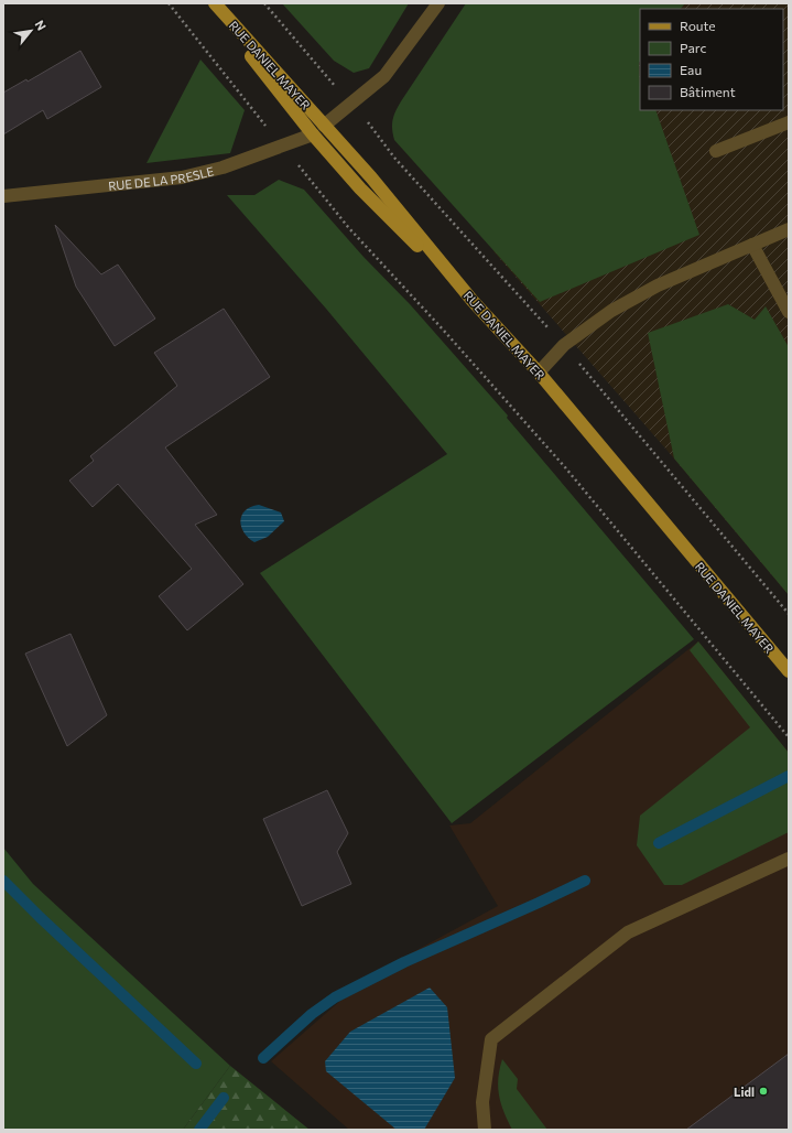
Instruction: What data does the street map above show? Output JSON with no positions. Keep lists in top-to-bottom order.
{
  "streets": {
    "main road": ["RUE DANIEL MAYER"],
    "street": ["RUE DE LA PRESLE"]
  },
  "places": ["Lidl"],
  "legend": [
    "Route",
    "Parc",
    "Eau",
    "Bâtiment"
  ],
  "north": "top right"
}
